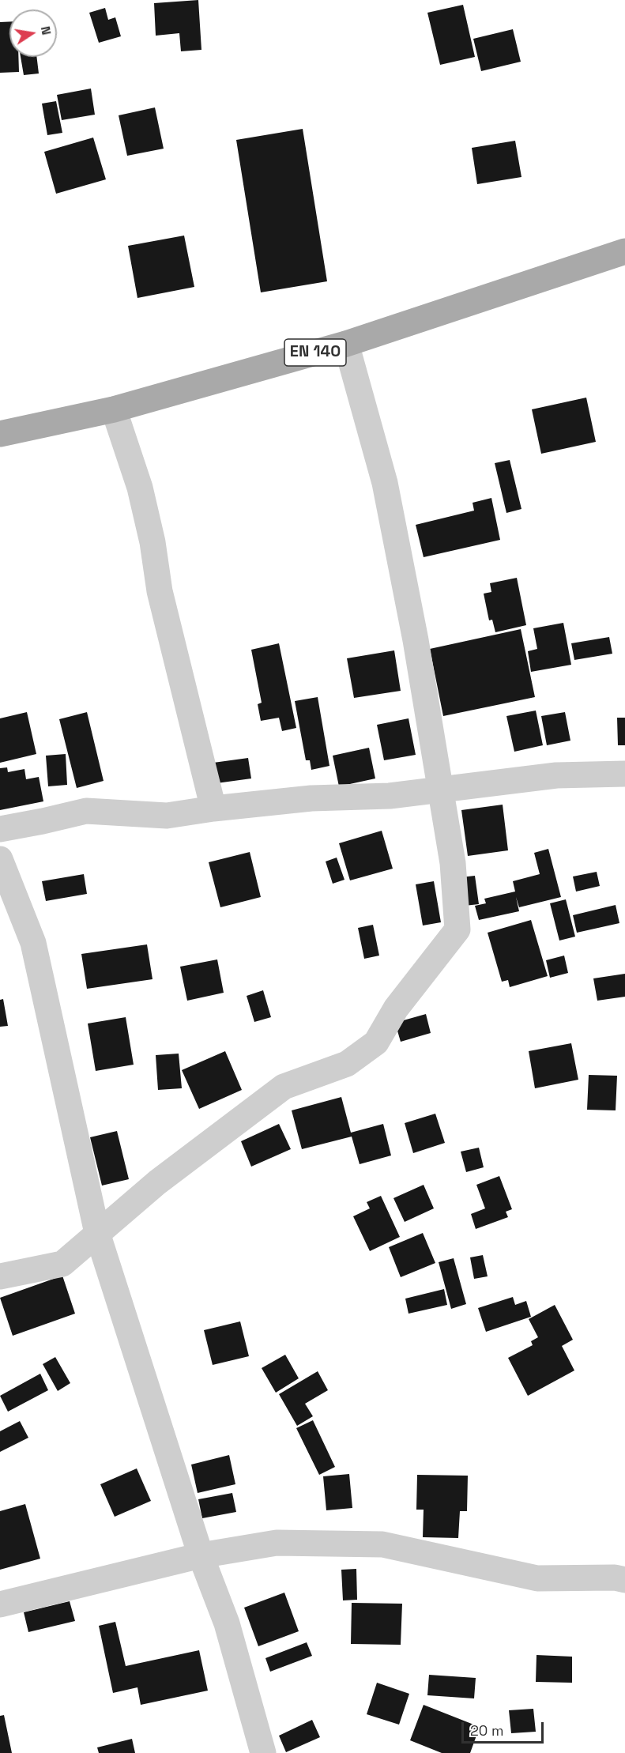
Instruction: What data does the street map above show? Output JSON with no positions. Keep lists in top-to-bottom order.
{
  "streets": {
    "main road": ["EN 140"]
  },
  "scale_bar": "20 m",
  "north": "right"
}
